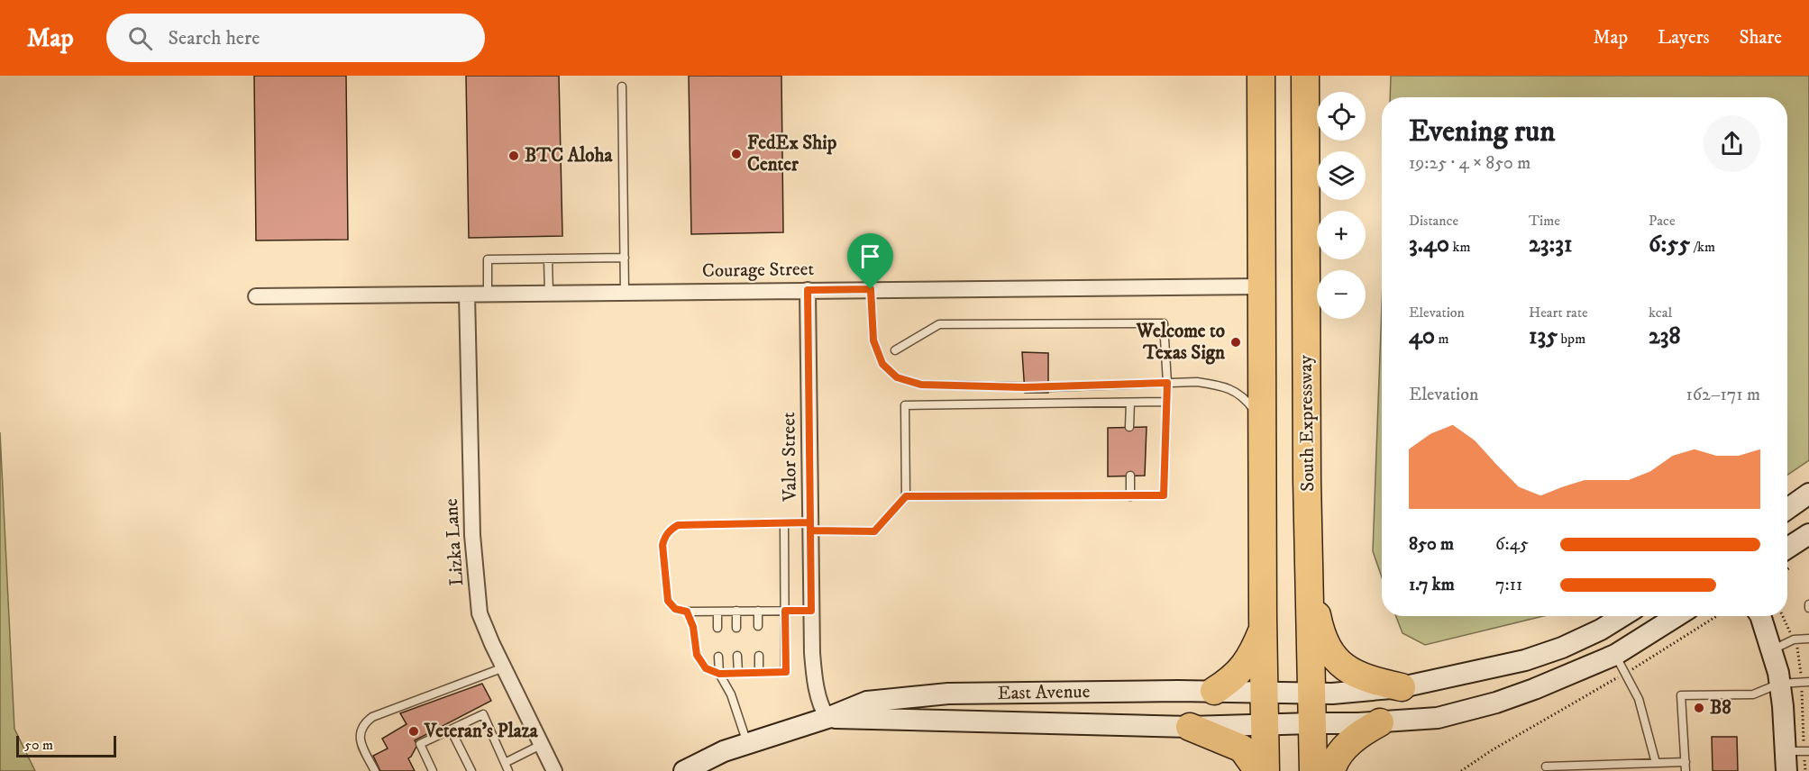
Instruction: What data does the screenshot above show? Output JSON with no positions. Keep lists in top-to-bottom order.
{
  "streets": {
    "highway": ["South Expressway"],
    "street": [
      "Courage Street",
      "Valor Street",
      "Lizka Lane",
      "East Avenue"
    ]
  },
  "crossings": [
    ["Courage Street", "Valor Street"],
    ["Courage Street", "Lizka Lane"],
    ["South Expressway", "East Avenue"],
    ["Valor Street", "East Avenue"]
  ],
  "places": [
    "FedEx Ship Center",
    "BTC Aloha",
    "Welcome to Texas Sign",
    "B8",
    "Veteran's Plaza"
  ],
  "scale_bar": "50 m",
  "page": {
    "header": "Map",
    "search": "Search here",
    "nav": ["Map", "Layers", "Share"],
    "map_buttons": ["+", "−"],
    "heading": ["Evening run", "19:25 · 4 × 850 m"],
    "stats": [
      ["Distance", "3.40 km"],
      ["Time", "23:31"],
      ["Pace", "6:55 /km"],
      ["Elevation", "40 m"],
      ["Heart rate", "135 bpm"],
      ["kcal", "238"]
    ],
    "chart": ["Elevation", "162–171 m"],
    "list": [
      {
        "name": "850 m",
        "note": "6:45"
      },
      {
        "name": "1.7 km",
        "note": "7:11"
      }
    ],
    "scale": "50 m"
  }
}
